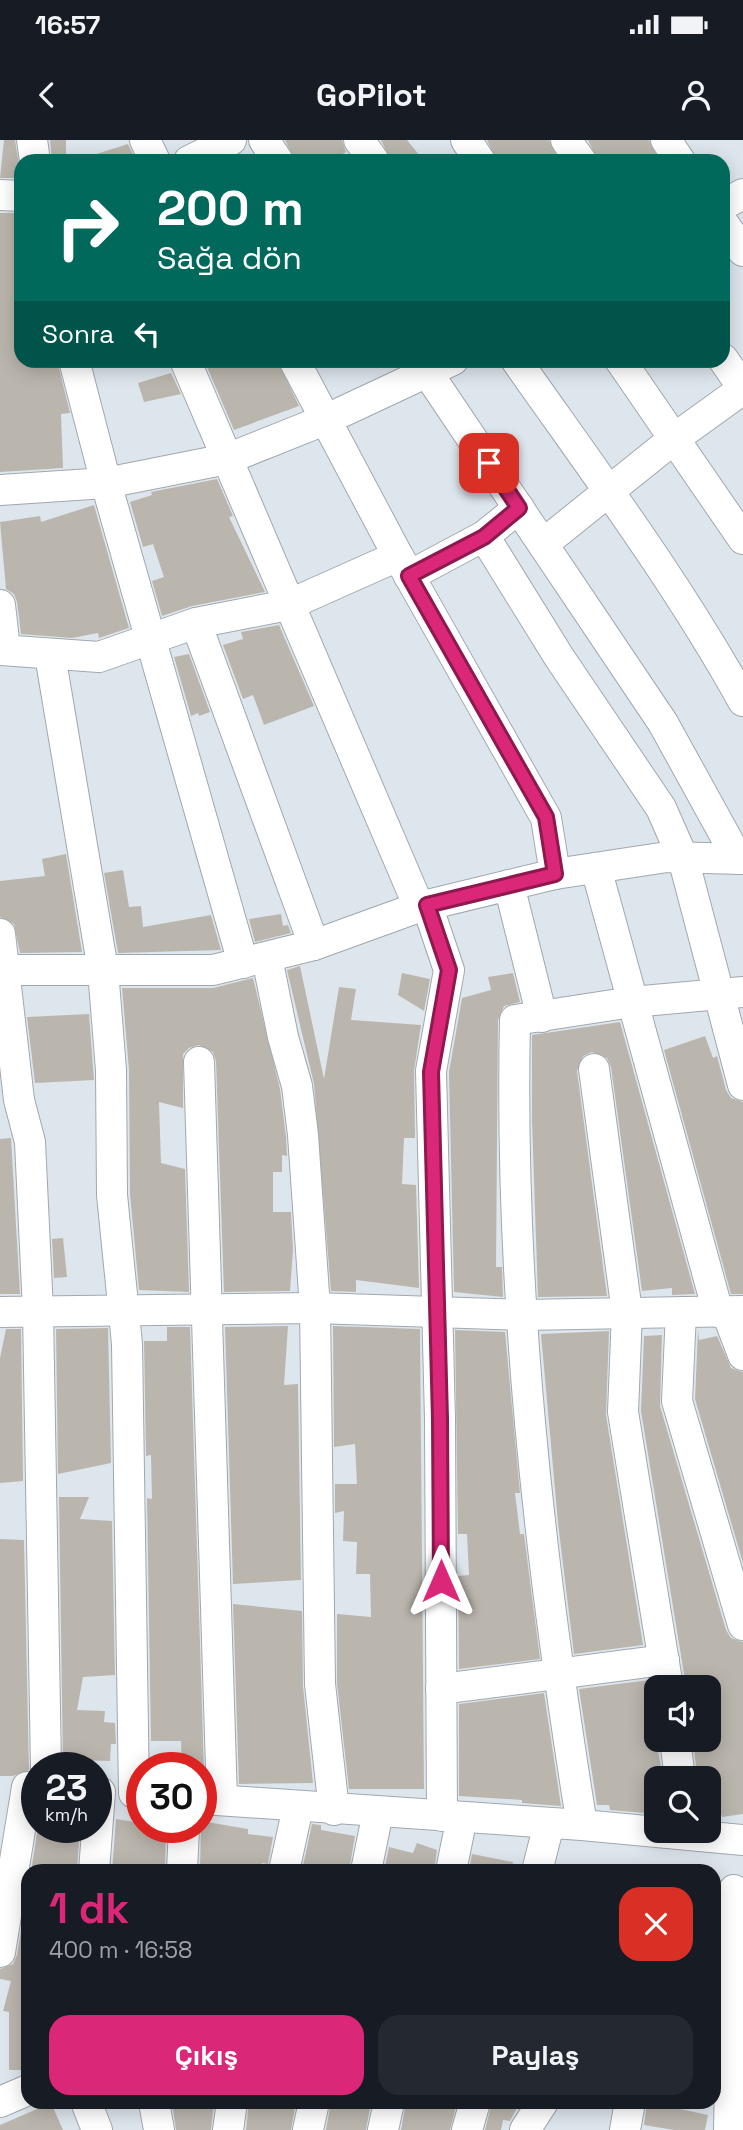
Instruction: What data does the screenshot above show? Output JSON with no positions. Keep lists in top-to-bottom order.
{
  "page": {
    "status": "16:57",
    "header": "GoPilot",
    "turn": ["200 m", "Sağa dön"],
    "then": "Sonra",
    "speed": "23 km/h",
    "limit": "30",
    "heading": ["1 dk", "400 m · 16:58"],
    "buttons": ["Çıkış", "Paylaş"]
  }
}
